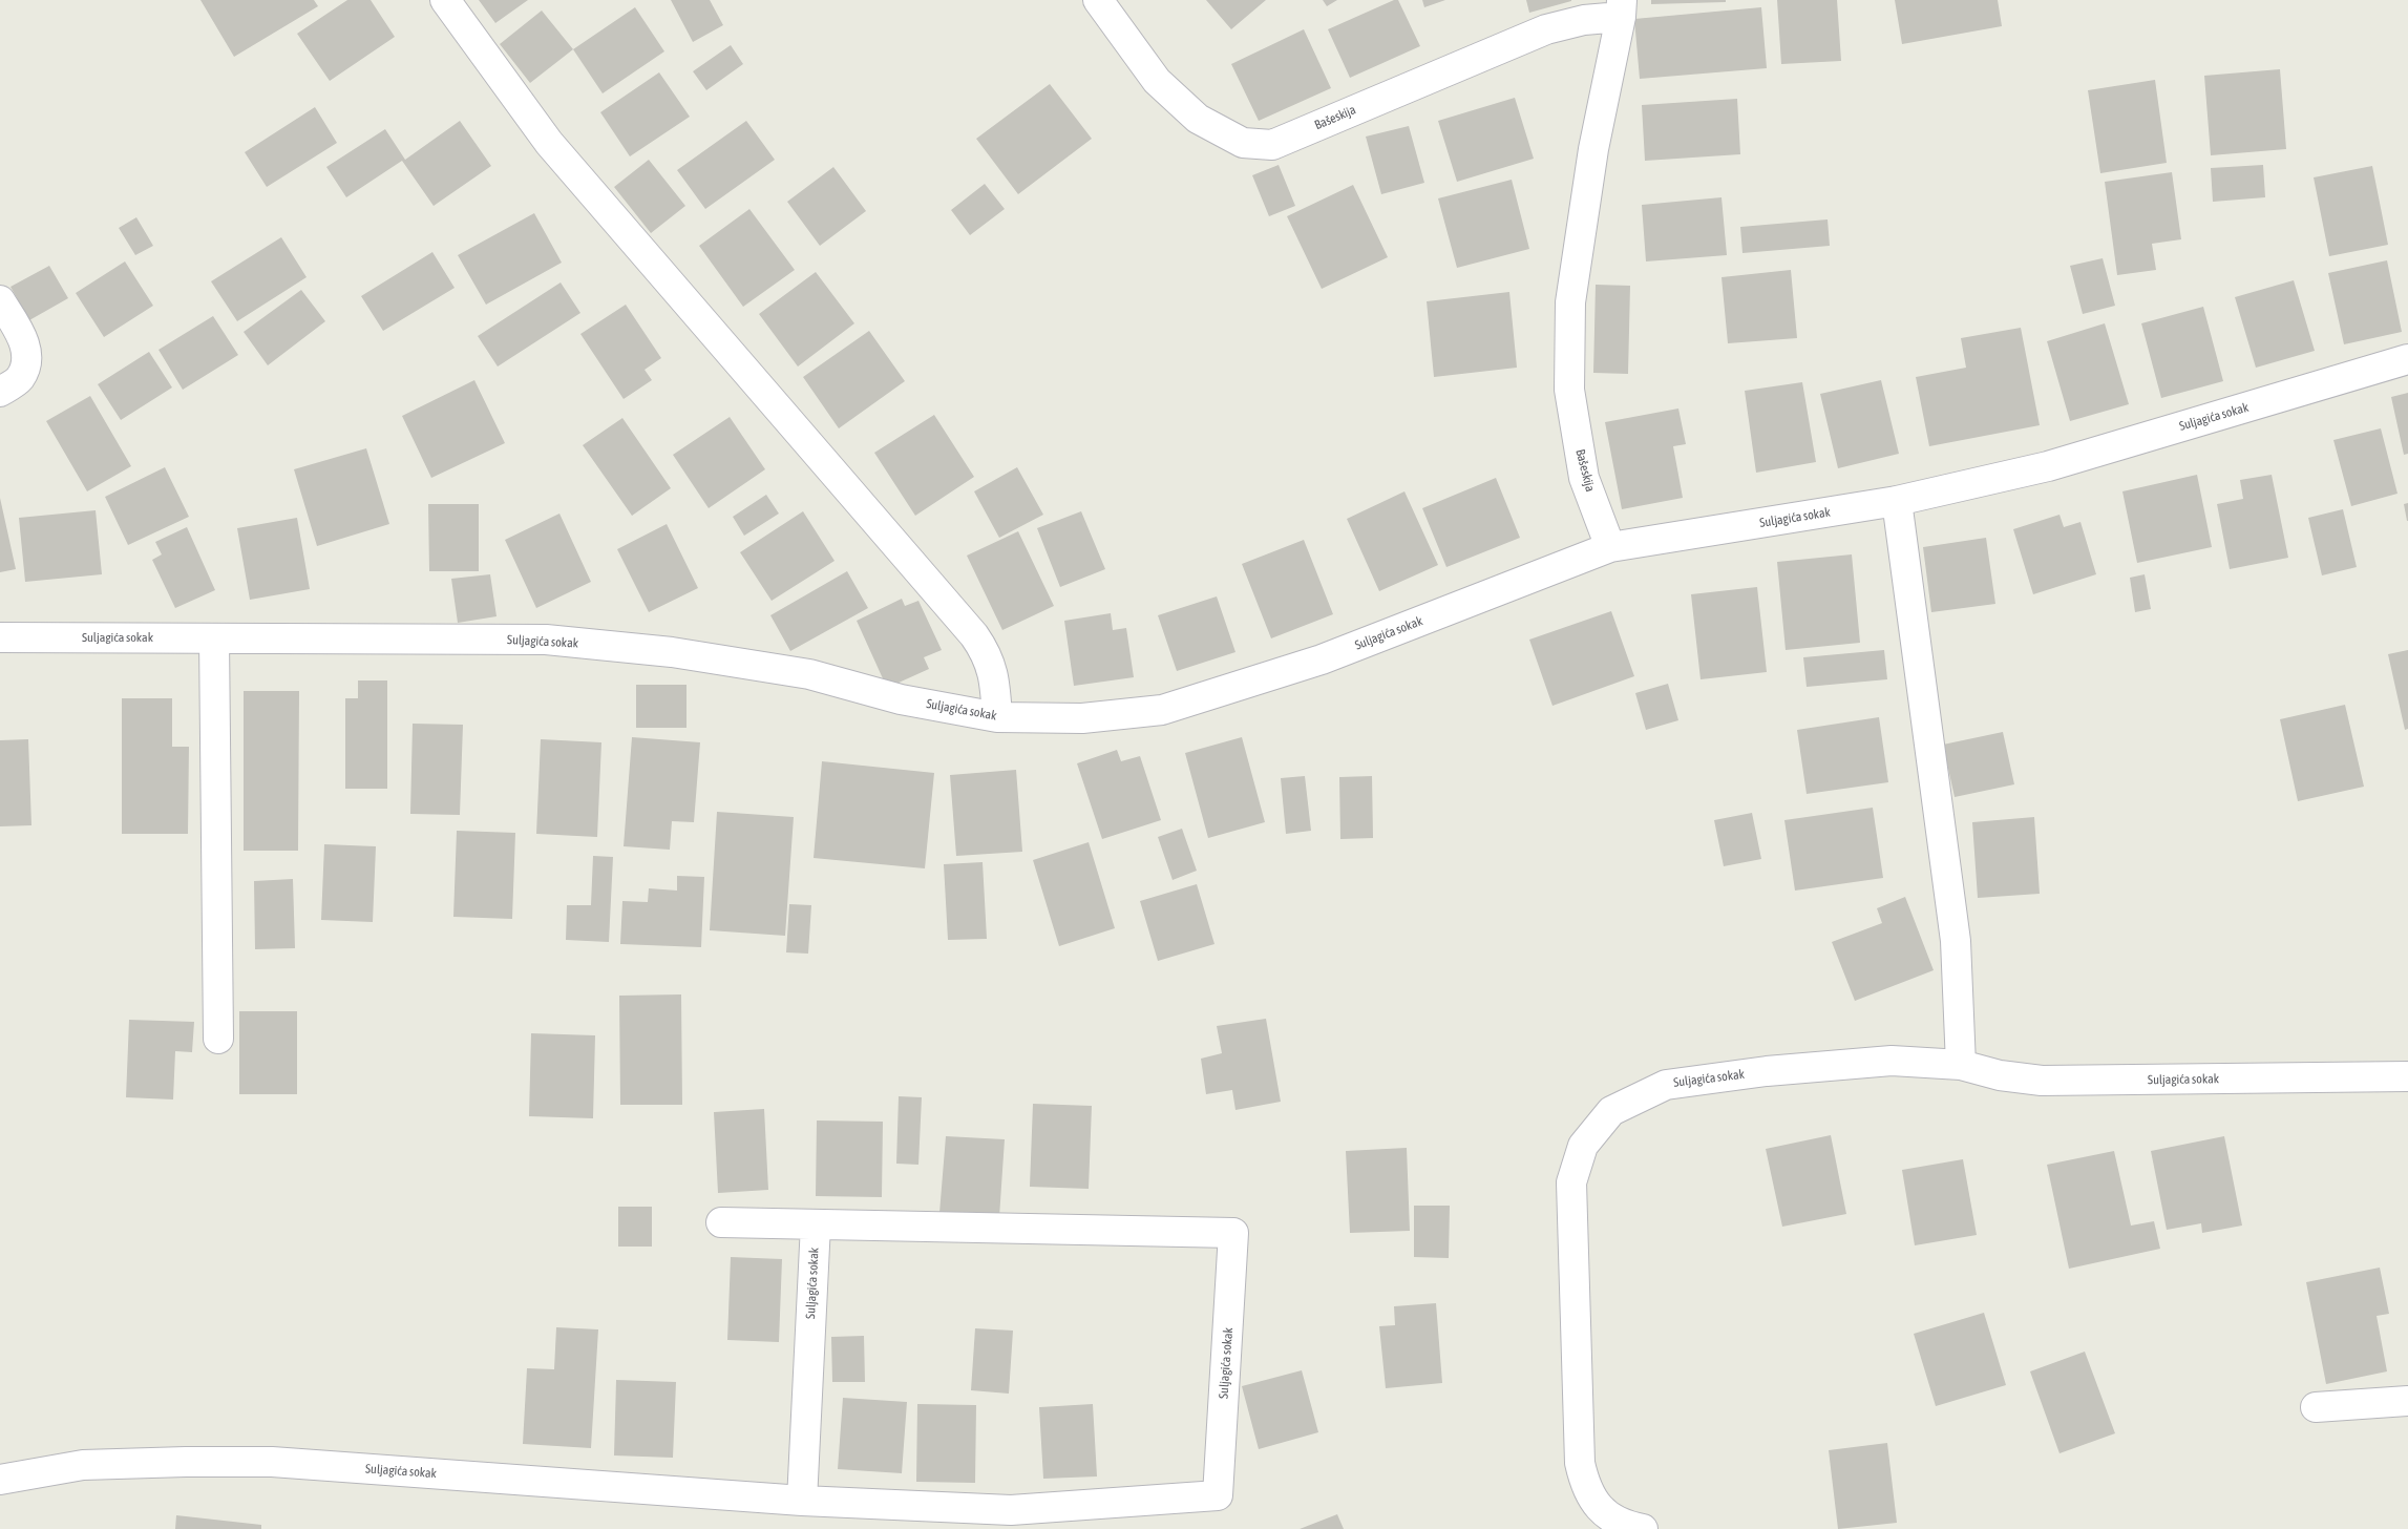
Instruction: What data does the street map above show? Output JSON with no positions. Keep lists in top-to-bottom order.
{
  "streets": {
    "street": ["Bašeskija", "Suljagića sokak"]
  },
  "crossings": [
    ["Bašeskija", "Suljagića sokak"]
  ]
}
